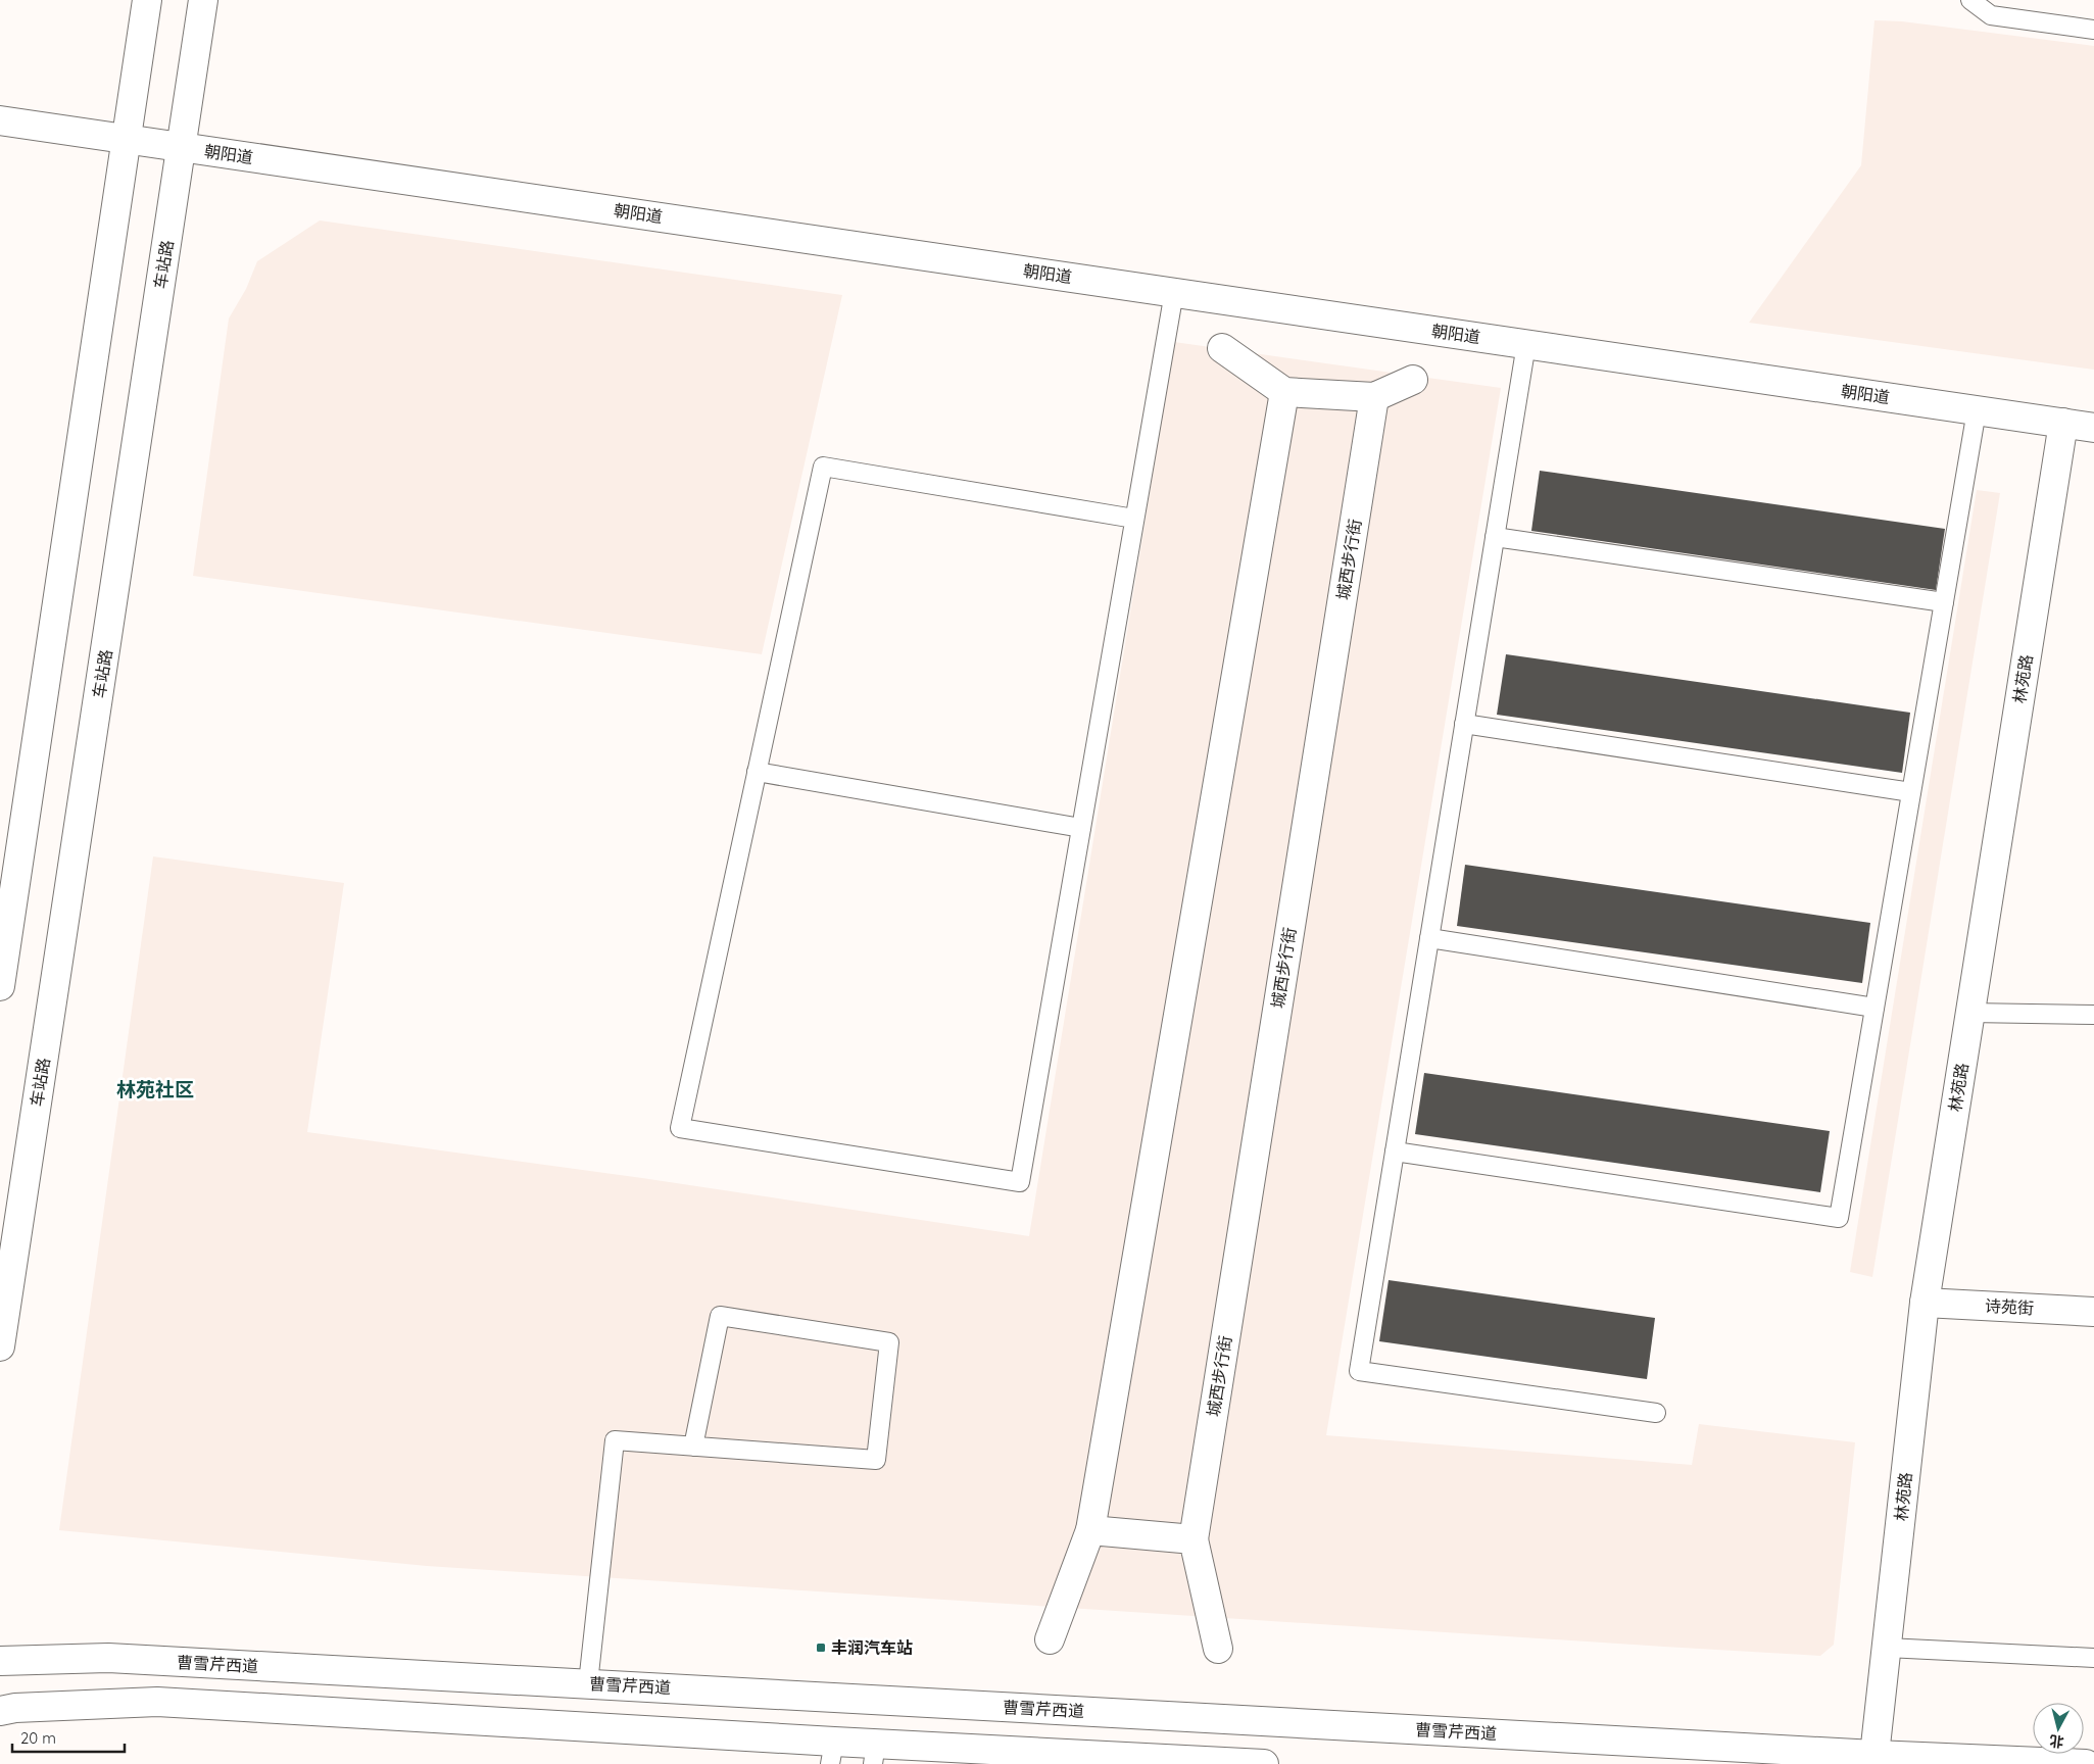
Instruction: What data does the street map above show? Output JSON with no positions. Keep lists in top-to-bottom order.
{
  "streets": {
    "street": [
      "朝阳道",
      "车站路",
      "城西步行街",
      "林苑路",
      "诗苑街",
      "曹雪芹西道"
    ]
  },
  "crossings": [
    ["朝阳道", "车站路"],
    ["朝阳道", "林苑路"],
    ["林苑路", "诗苑街"],
    ["林苑路", "曹雪芹西道"]
  ],
  "districts": ["林苑社区"],
  "places": {
    "transit": ["丰润汽车站"]
  },
  "scale_bar": "20 m",
  "north": "bottom"
}
